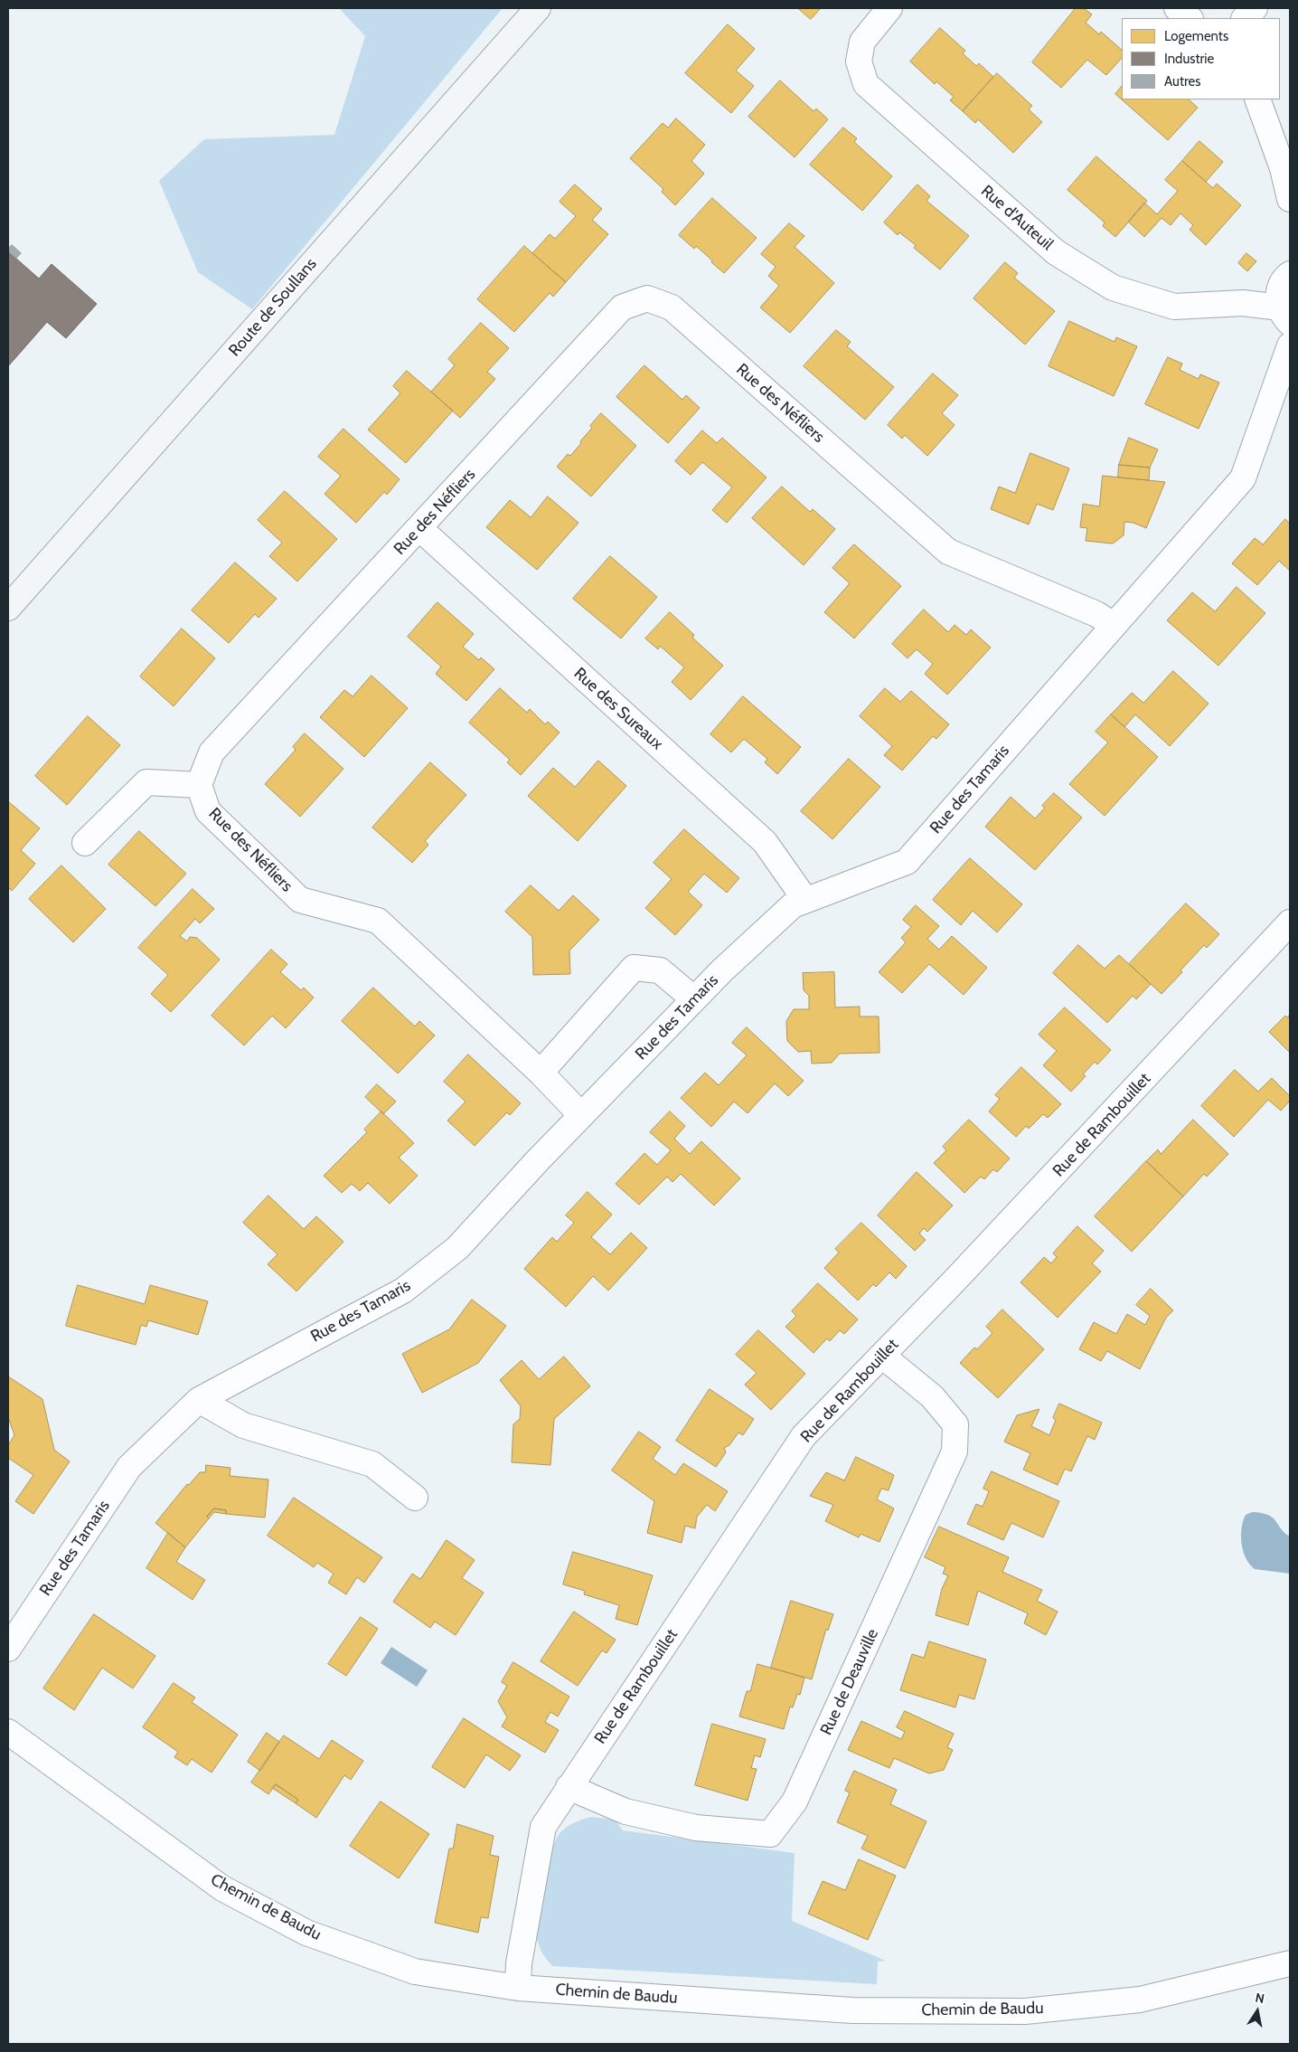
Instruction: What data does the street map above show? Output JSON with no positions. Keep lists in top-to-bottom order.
{
  "streets": {
    "main road": ["Route de Soullans"],
    "street": [
      "Rue d'Auteuil",
      "Rue des Néfliers",
      "Rue des Sureaux",
      "Rue des Tamaris",
      "Rue de Rambouillet",
      "Rue de Deauville",
      "Chemin de Baudu"
    ]
  },
  "crossings": [
    ["Rue des Néfliers", "Rue des Sureaux"],
    ["Rue des Néfliers", "Rue des Tamaris"],
    ["Rue des Sureaux", "Rue des Tamaris"],
    ["Rue de Rambouillet", "Rue de Deauville"],
    ["Rue de Rambouillet", "Chemin de Baudu"]
  ],
  "legend": ["Logements", "Industrie", "Autres"],
  "north": "top"
}
